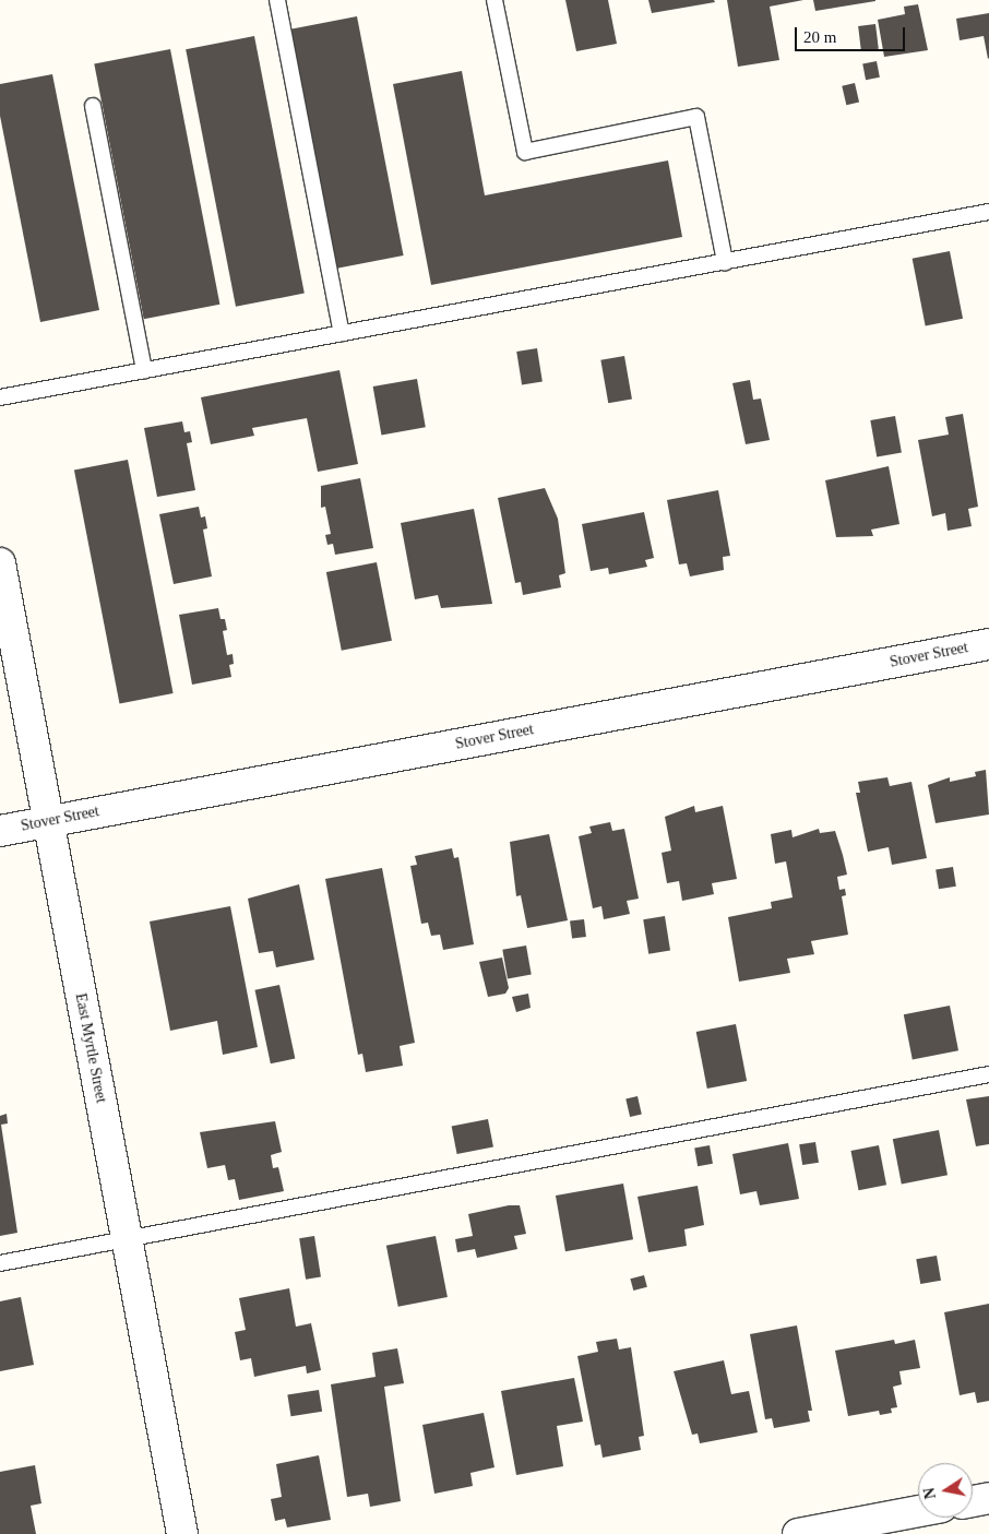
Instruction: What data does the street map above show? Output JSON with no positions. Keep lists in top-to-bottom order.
{
  "streets": {
    "street": ["Stover Street", "East Myrtle Street"]
  },
  "crossings": [
    ["Stover Street", "East Myrtle Street"]
  ],
  "scale_bar": "20 m",
  "north": "left"
}
